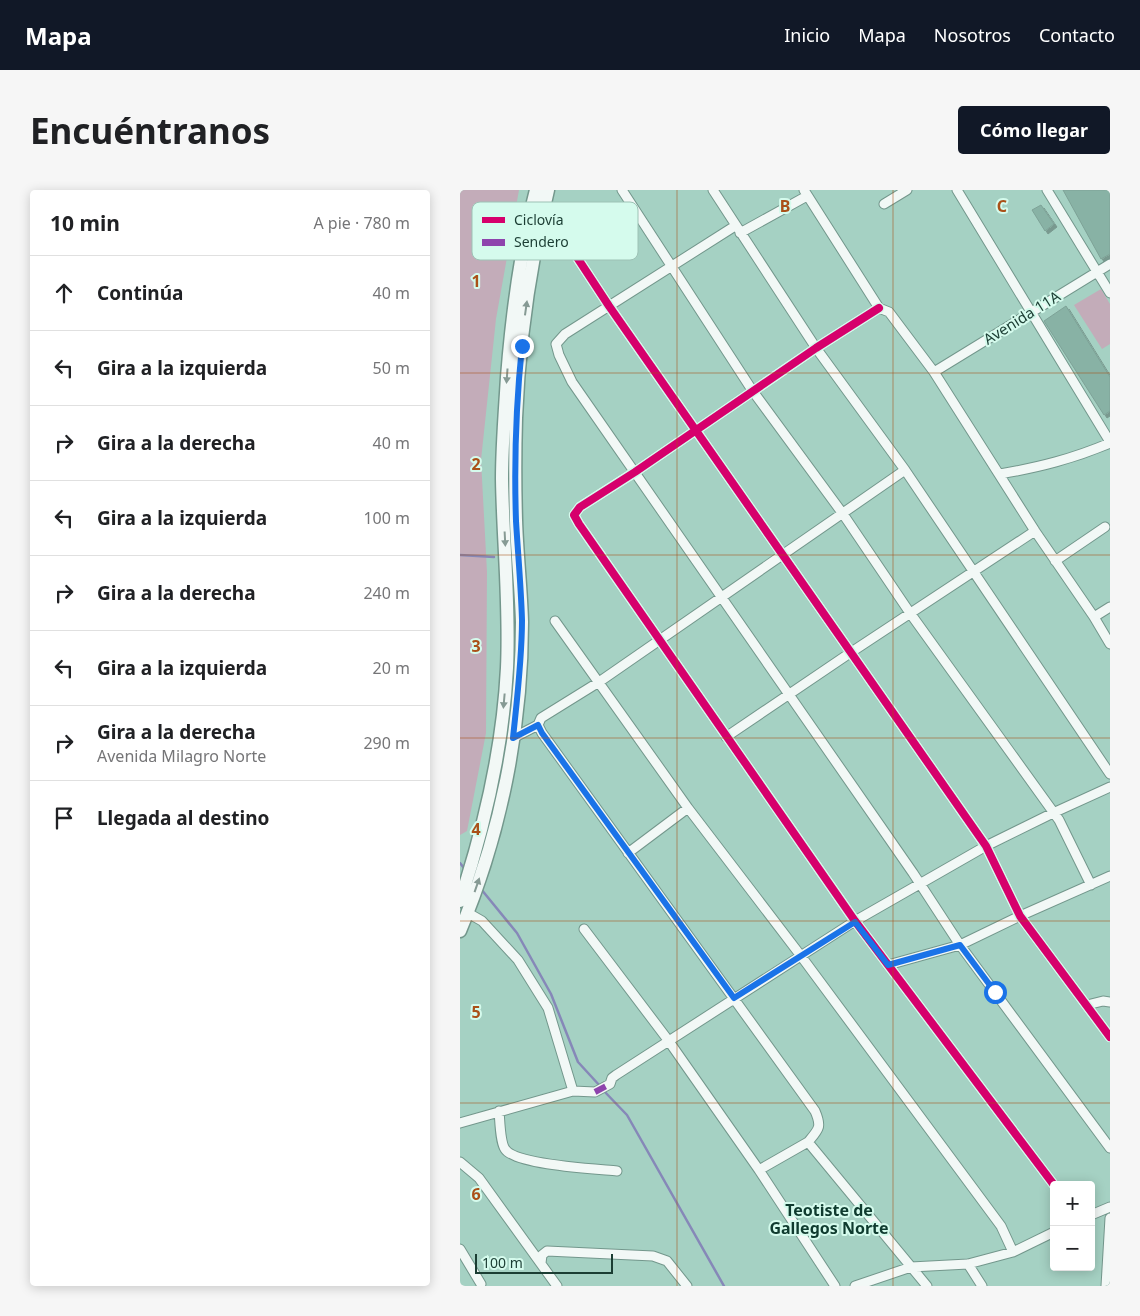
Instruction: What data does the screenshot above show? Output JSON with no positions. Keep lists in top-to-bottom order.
{
  "streets": {
    "street": ["Avenida 11A"]
  },
  "districts": ["Teotiste de Gallegos Norte"],
  "legend": ["Ciclovía", "Sendero"],
  "scale_bar": "100 m",
  "page": {
    "header": "Mapa",
    "nav": [
      "Inicio",
      "Mapa",
      "Nosotros",
      "Contacto"
    ],
    "buttons": "Cómo llegar",
    "title": "Encuéntranos",
    "heading": ["10 min", "A pie · 780 m"],
    "list": [
      ["Continúa", "40 m"],
      ["Gira a la izquierda", "50 m"],
      ["Gira a la derecha", "40 m"],
      ["Gira a la izquierda", "100 m"],
      ["Gira a la derecha", "240 m"],
      ["Gira a la izquierda", "20 m"],
      ["Gira a la derecha", "Avenida Milagro Norte", "290 m"],
      "Llegada al destino"
    ],
    "map_buttons": ["+", "−"],
    "scale": "100 m"
  },
  "grid": {
    "columns": ["B", "C"],
    "rows": [
      "1",
      "2",
      "3",
      "4",
      "5",
      "6"
    ]
  }
}
